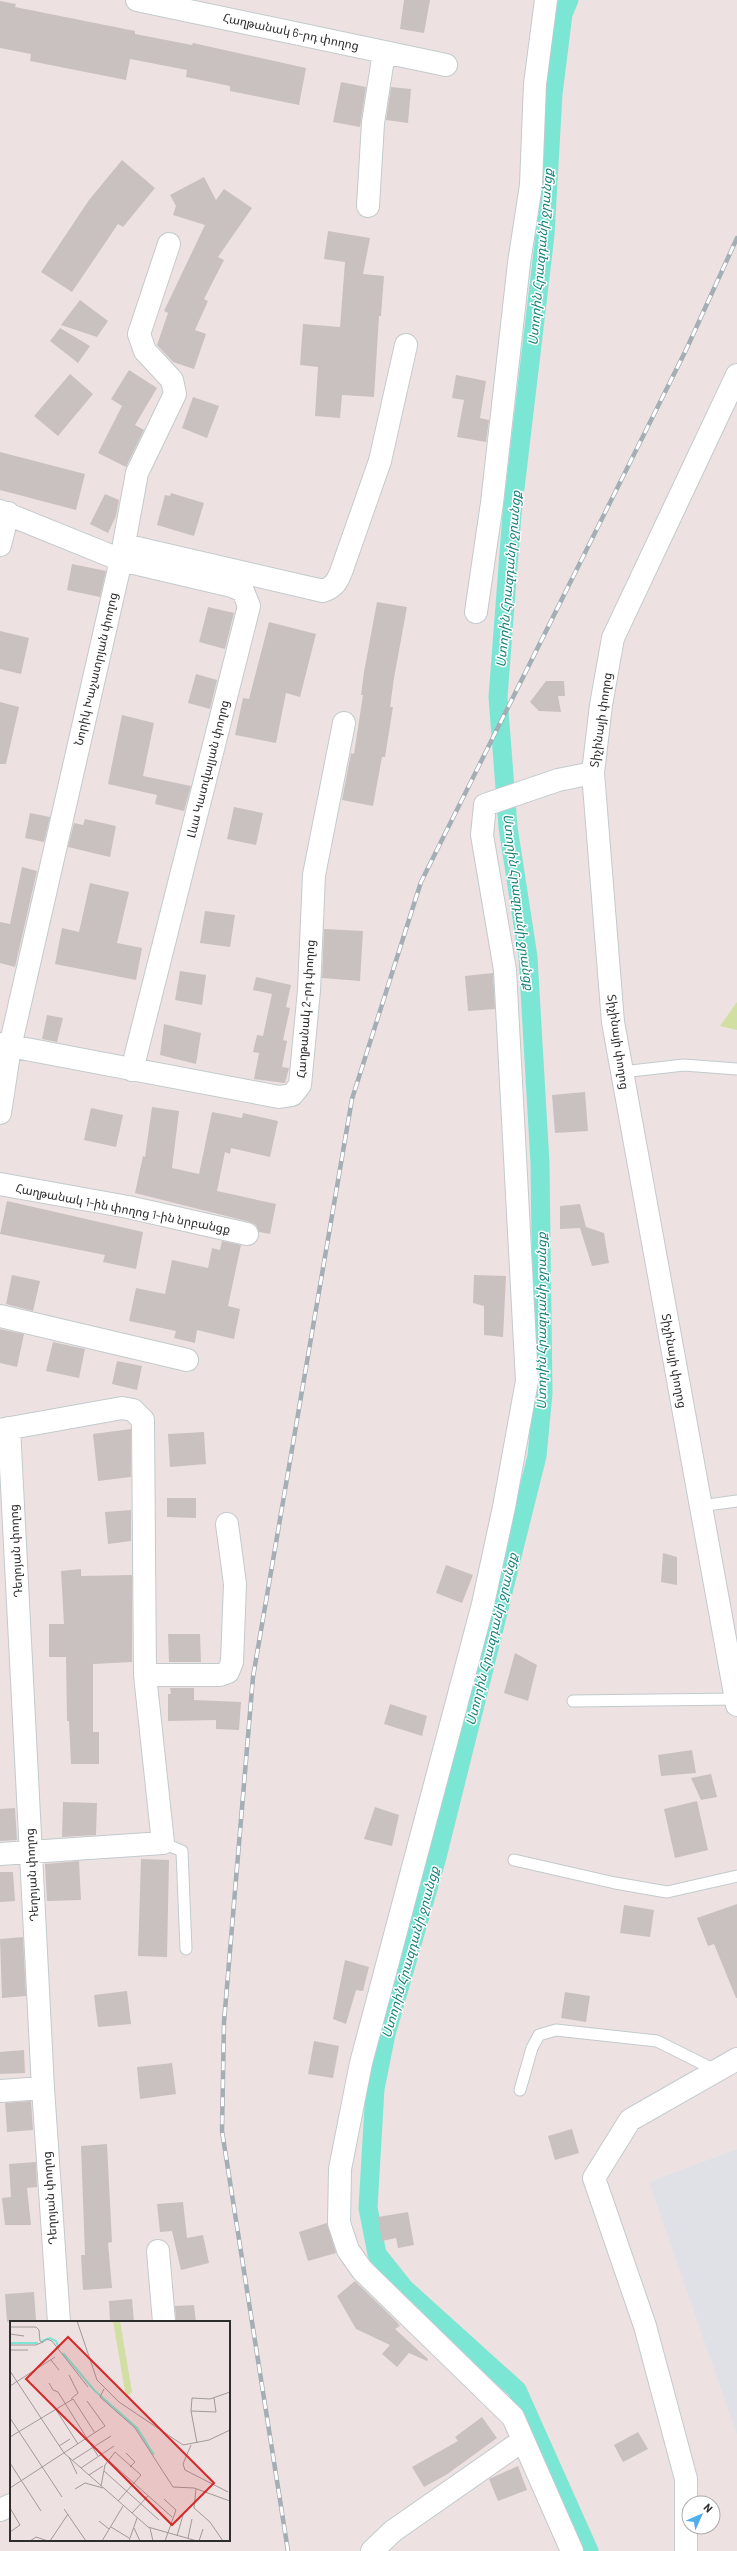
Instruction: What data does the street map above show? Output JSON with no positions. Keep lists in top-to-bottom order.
{
  "streets": {
    "street": [
      "Հաղթանակ 6-րդ փողոց",
      "Նորիկ Խաչատրյան փողոց",
      "Տիչինայի փողոց",
      "Լևա Կատվալյան փողոց",
      "Հաղթանակ 2-րդ փողոց",
      "Հաղթանակ 1-ին փողոց 1-ին նրբանցք",
      "Դեղոյան փողոց"
    ]
  },
  "crossings": [
    ["Նորիկ Խաչատրյան փողոց", "Լևա Կատվալյան փողոց"],
    ["Նորիկ Խաչատրյան փողոց", "Հաղթանակ 2-րդ փողոց"],
    ["Լևա Կատվալյան փողոց", "Հաղթանակ 2-րդ փողոց"]
  ],
  "water": ["Ստորին Հրազդանի ջրանցք"],
  "north": "top right"
}
